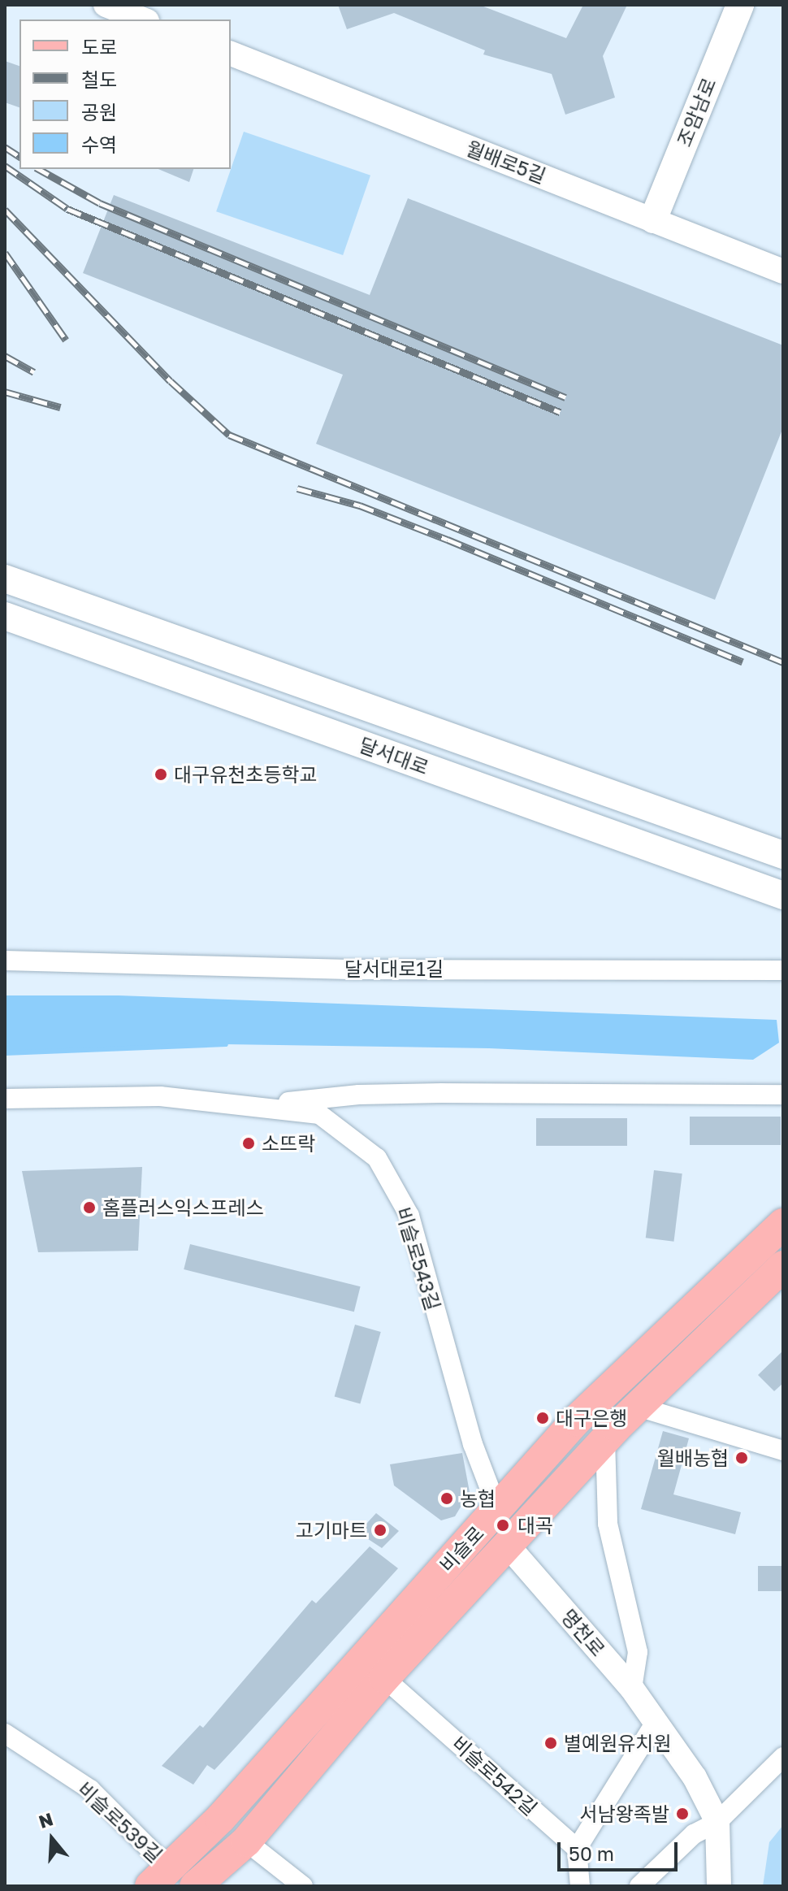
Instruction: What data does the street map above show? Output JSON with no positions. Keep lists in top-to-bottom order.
{
  "streets": {
    "main road": ["조암남로", "달서대로", "비슬로"],
    "street": [
      "월배로5길",
      "달서대로1길",
      "비슬로543길",
      "명천로",
      "비슬로542길",
      "비슬로539길"
    ]
  },
  "crossings": [
    ["조암남로", "월배로5길"],
    ["비슬로543길", "비슬로"],
    ["비슬로", "명천로"],
    ["비슬로", "비슬로542길"],
    ["비슬로", "비슬로539길"]
  ],
  "places": [
    "대구유천초등학교",
    "소뜨락",
    "홈플러스익스프레스",
    "대구은행",
    "월배농협",
    "농협",
    "대곡",
    "고기마트",
    "별예원유치원",
    "서남왕족발"
  ],
  "legend": [
    "도로",
    "철도",
    "공원",
    "수역"
  ],
  "scale_bar": "50 m",
  "north": "top"
}
